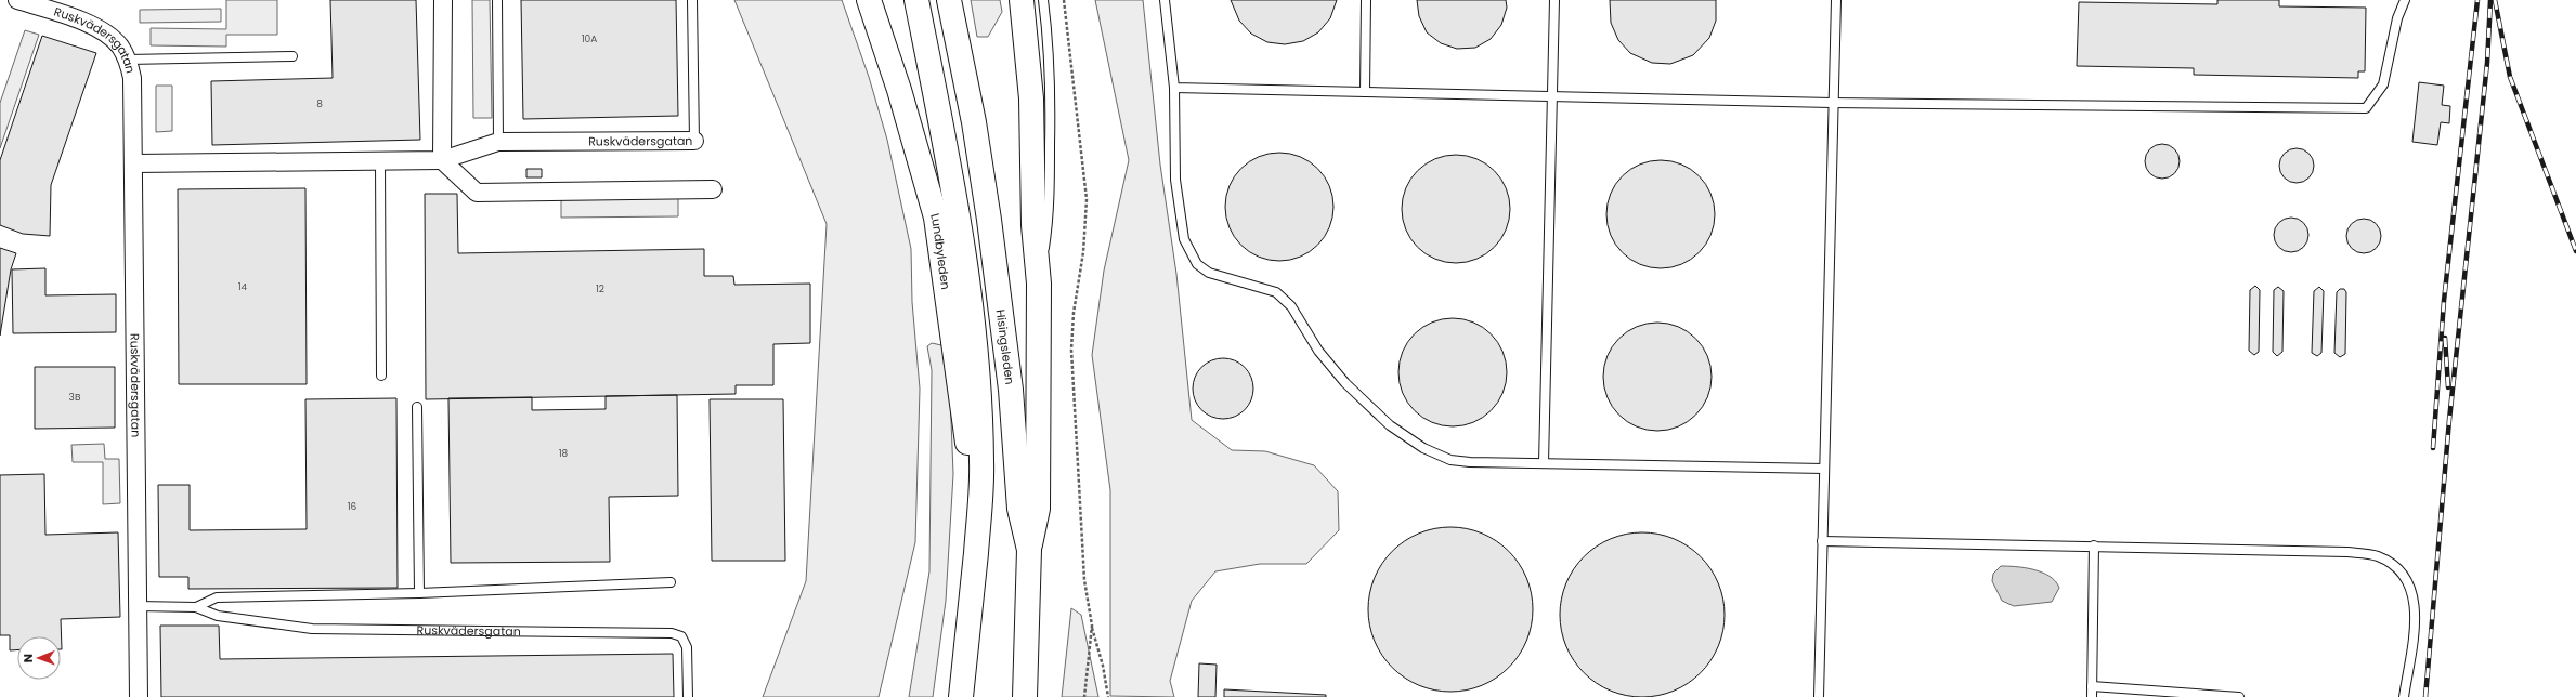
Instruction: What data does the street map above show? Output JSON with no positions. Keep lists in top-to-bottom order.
{
  "streets": {
    "highway": ["Lundbyleden", "Hisingsleden"],
    "street": ["Ruskvädersgatan"]
  },
  "house_numbers": [
    "10A",
    "8",
    "14",
    "12",
    "3B",
    "18",
    "16"
  ],
  "north": "left"
}
